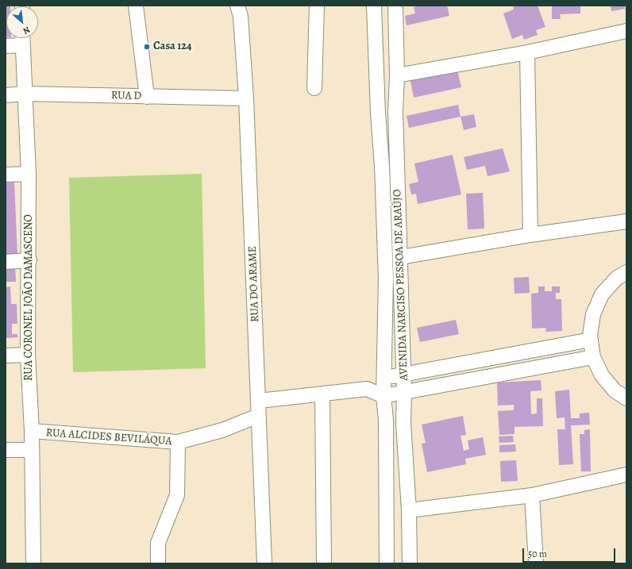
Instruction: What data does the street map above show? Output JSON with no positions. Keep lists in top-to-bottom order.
{
  "streets": {
    "street": [
      "RUA D",
      "RUA DO ARAME",
      "AVENIDA NARCISO PESSOA DE ARAÚJO",
      "RUA CORONEL JOÃO DAMASCENO",
      "RUA ALCIDES BEVILÁQUA"
    ]
  },
  "crossings": [
    ["RUA D", "RUA DO ARAME"],
    ["RUA D", "RUA CORONEL JOÃO DAMASCENO"],
    ["RUA DO ARAME", "RUA ALCIDES BEVILÁQUA"],
    ["RUA CORONEL JOÃO DAMASCENO", "RUA ALCIDES BEVILÁQUA"]
  ],
  "places": ["Casa 124"],
  "scale_bar": "50 m",
  "north": "bottom right"
}
